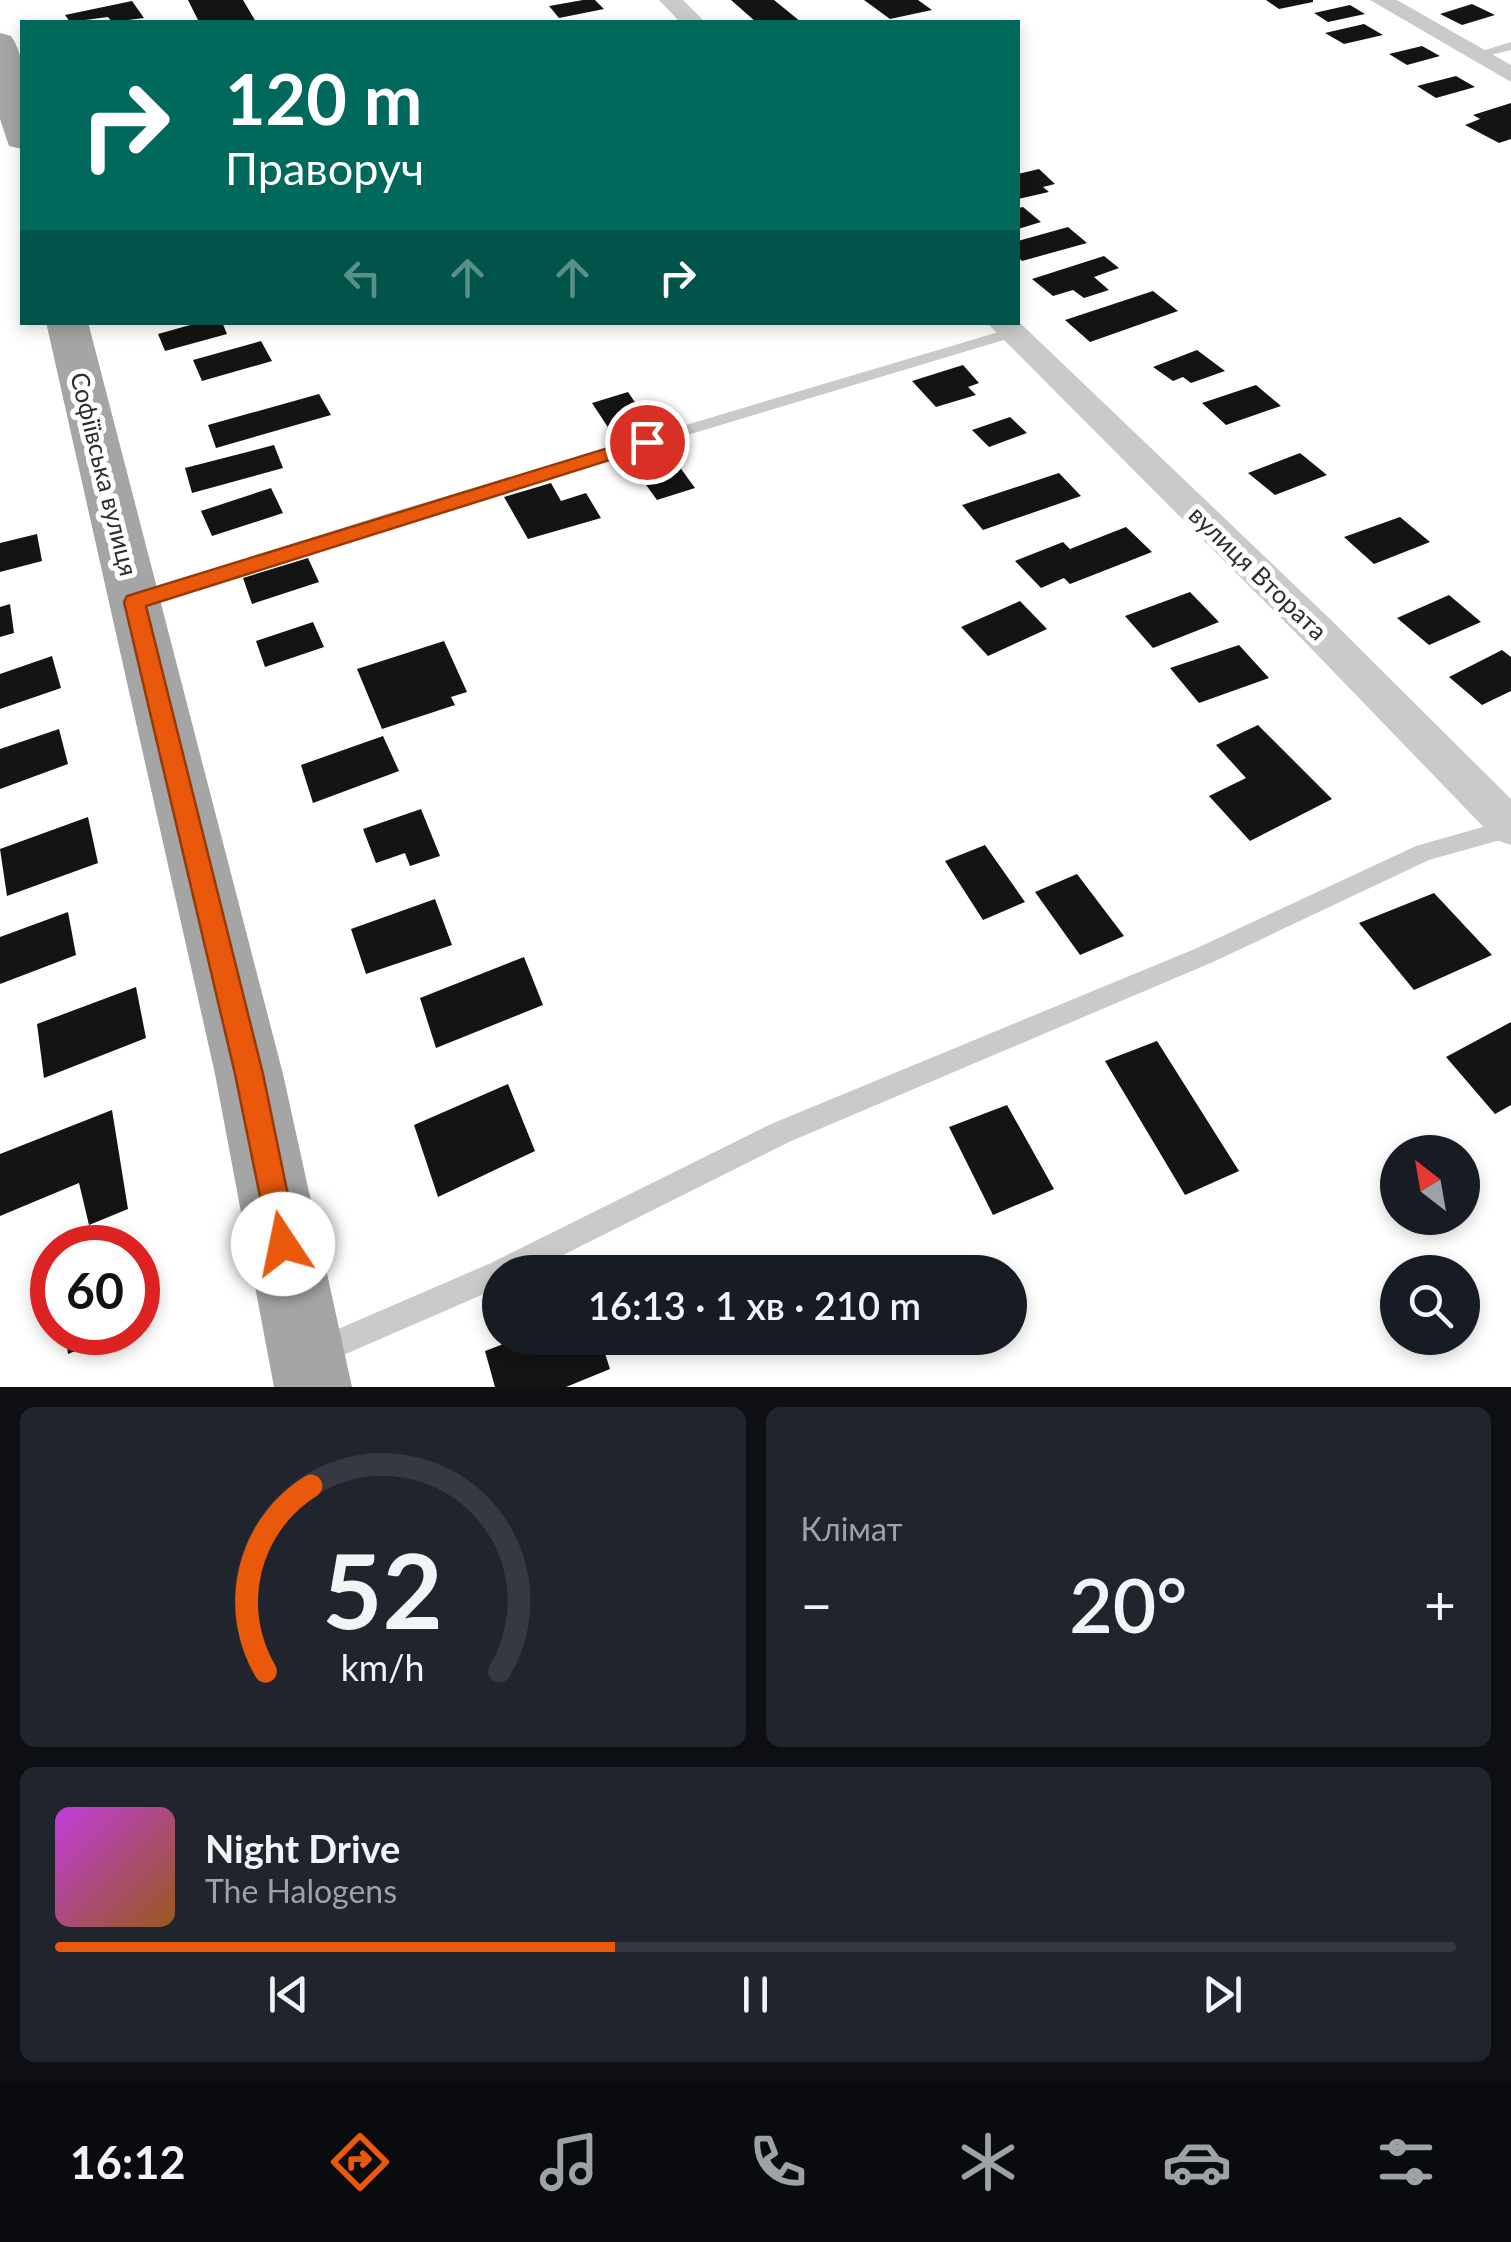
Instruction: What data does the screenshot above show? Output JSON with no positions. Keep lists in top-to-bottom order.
{
  "streets": {
    "main road": ["Софіївська вулиця"],
    "street": ["вулиця Втората"]
  },
  "north": "top left",
  "page": {
    "turn": ["120 m", "Праворуч"],
    "limit": "60",
    "trip": "16:13 · 1 хв · 210 m",
    "tile": "Клімат",
    "heat": ["−", "20°", "+"],
    "song": ["Night Drive", "The Halogens"],
    "tabs": "16:12",
    "gauge": ["52", "km/h"]
  }
}
